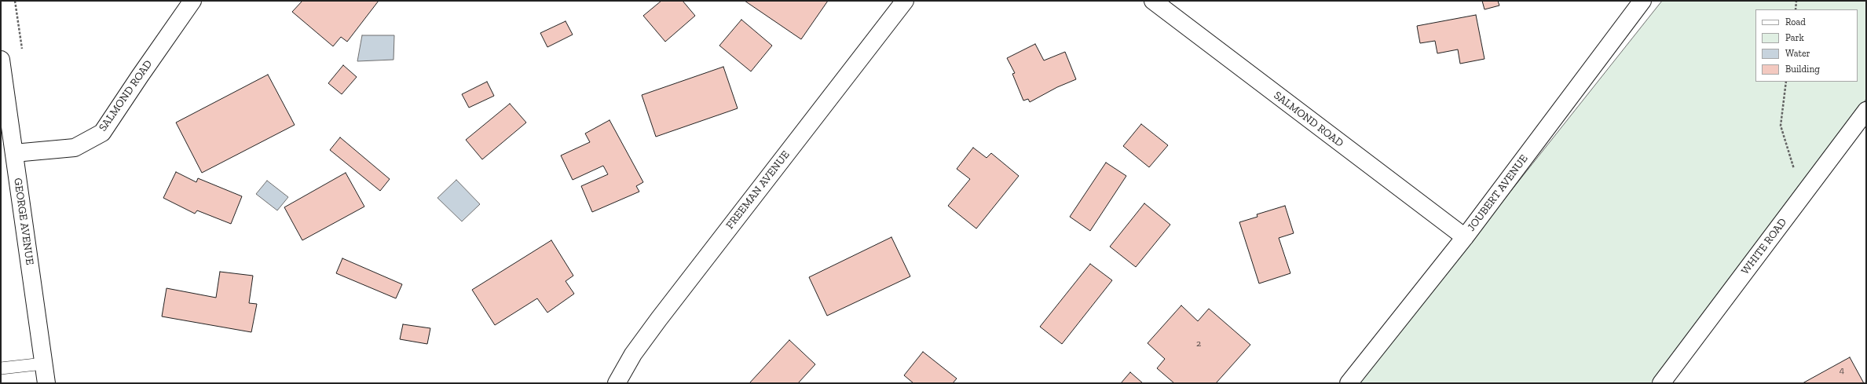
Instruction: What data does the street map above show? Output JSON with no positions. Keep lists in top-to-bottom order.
{
  "streets": {
    "street": [
      "SALMOND ROAD",
      "FREEMAN AVENUE",
      "JOUBERT AVENUE",
      "GEORGE AVENUE",
      "WHITE ROAD"
    ]
  },
  "crossings": [
    ["SALMOND ROAD", "JOUBERT AVENUE"],
    ["SALMOND ROAD", "GEORGE AVENUE"]
  ],
  "house_numbers": ["2", "4"],
  "legend": [
    "Road",
    "Park",
    "Water",
    "Building"
  ]
}
